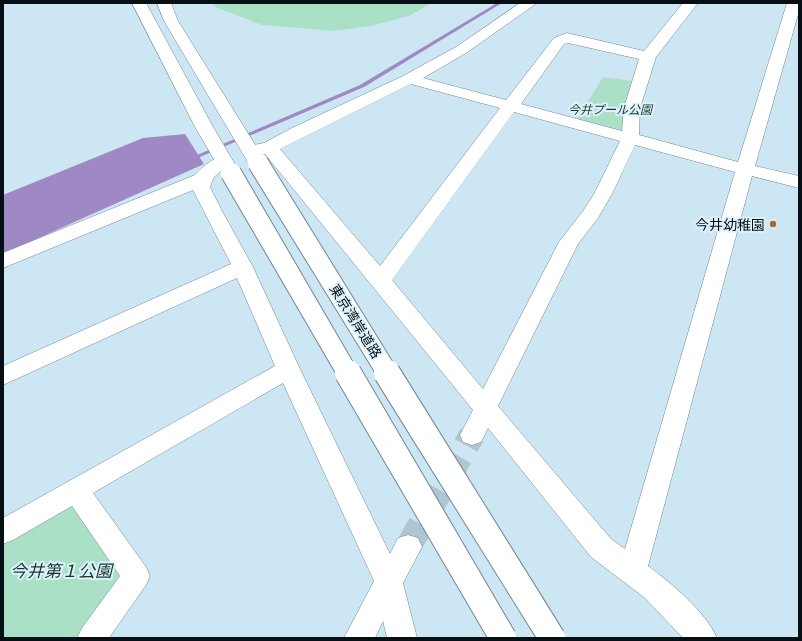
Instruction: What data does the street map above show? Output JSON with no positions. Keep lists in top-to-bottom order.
{
  "streets": {
    "main road": ["東京湾岸道路"]
  },
  "parks": ["今井プール公園", "今井第１公園"],
  "places": ["今井幼稚園"]
}
